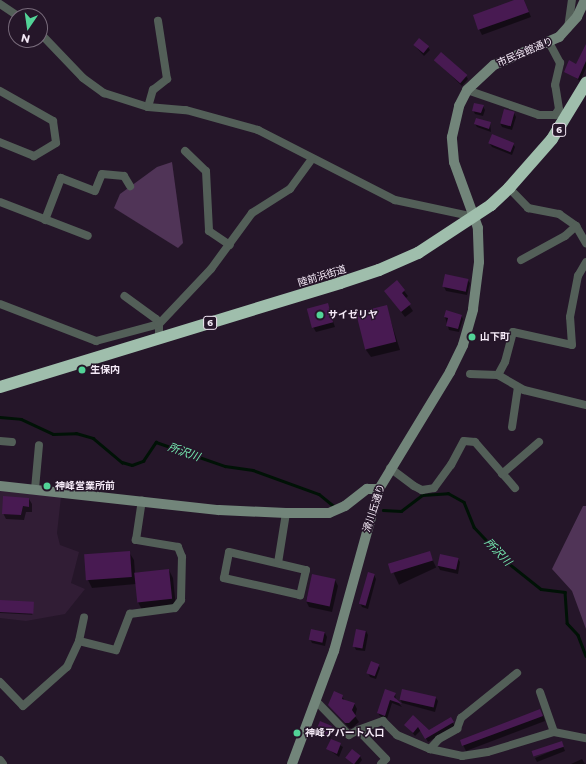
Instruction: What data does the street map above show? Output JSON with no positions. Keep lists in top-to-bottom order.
{
  "streets": {
    "highway": ["6", "陸前浜街道"],
    "street": ["市民会館通り", "滑川丘通り"]
  },
  "crossings": [
    ["市民会館通り", "陸前浜街道"],
    ["市民会館通り", "滑川丘通り"],
    ["陸前浜街道", "滑川丘通り"]
  ],
  "water": ["所沢川"],
  "places": [
    "サイゼリヤ",
    "山下町",
    "生保内",
    "神峰営業所前",
    "神峰アパート入口"
  ],
  "north": "bottom"
}
